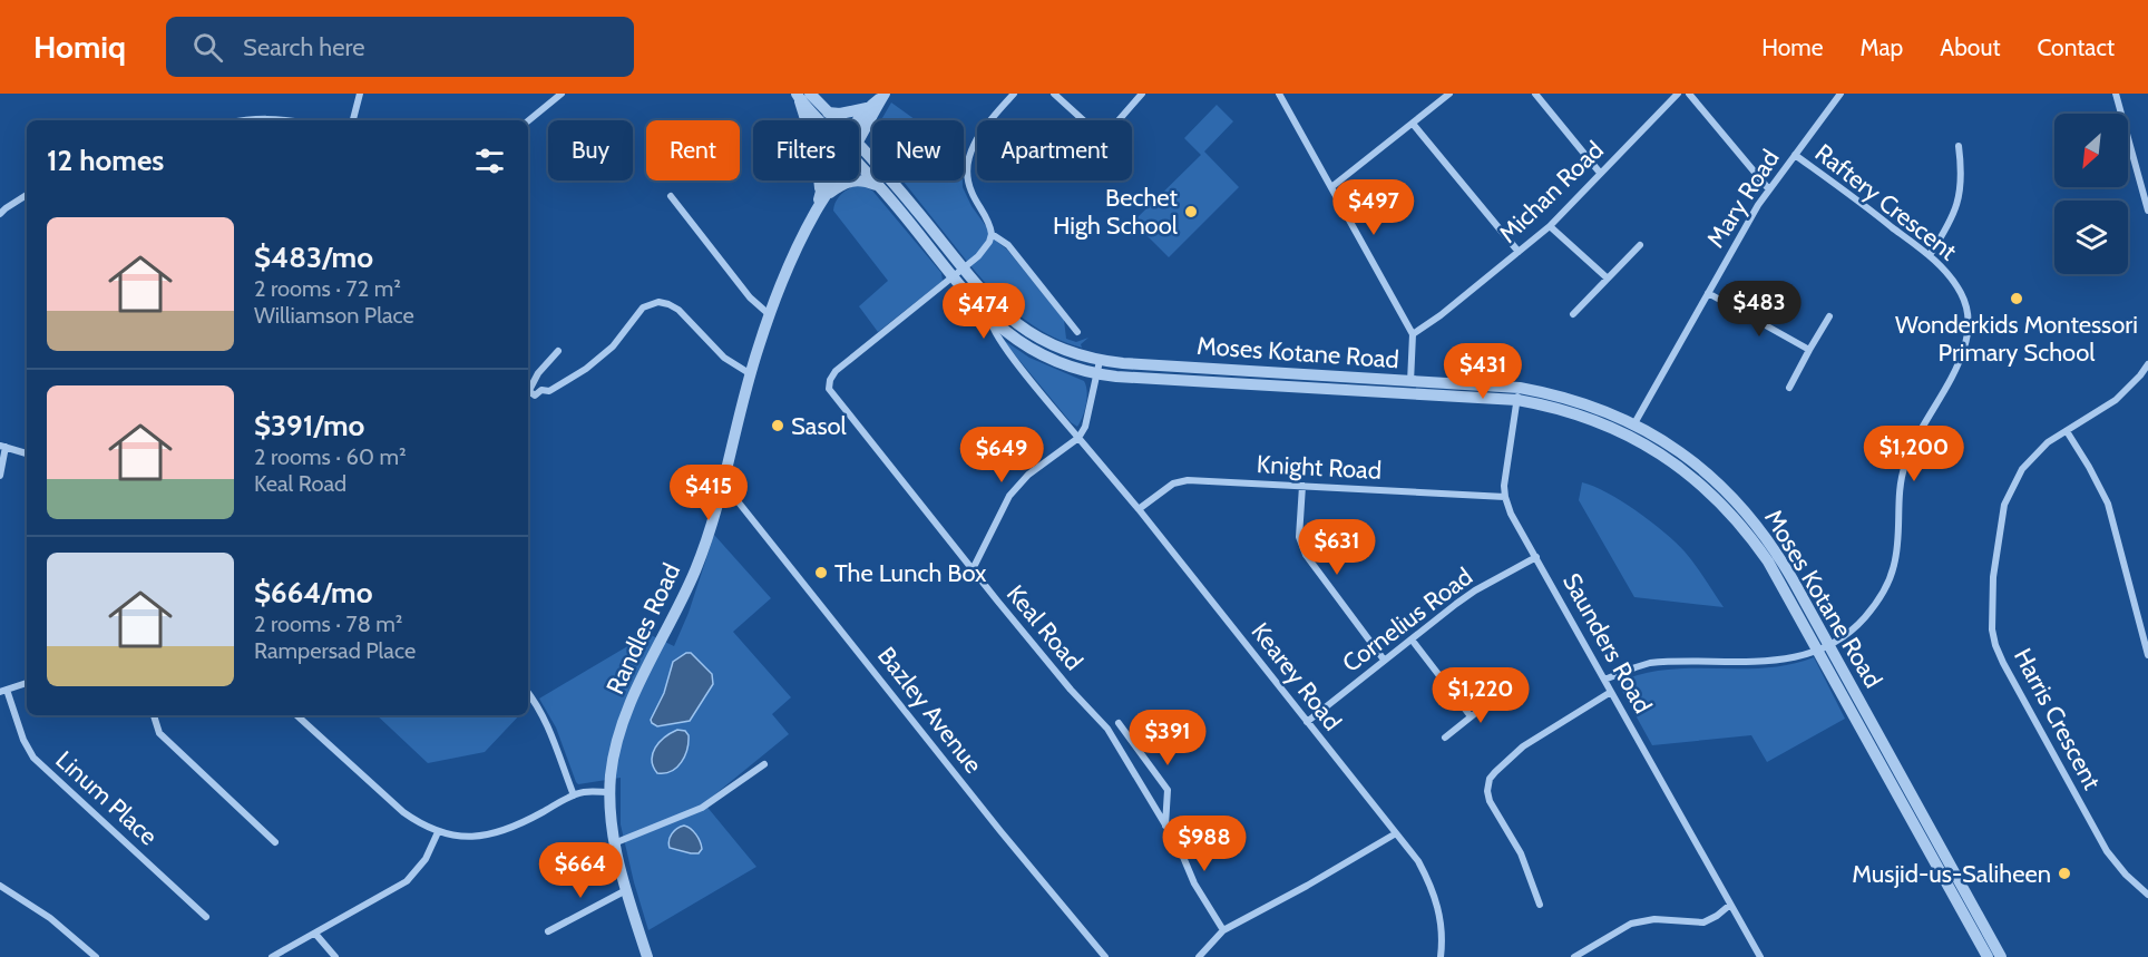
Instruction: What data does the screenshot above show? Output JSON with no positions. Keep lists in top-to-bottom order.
{
  "streets": {
    "street": [
      "Michan Road",
      "Mary Road",
      "Raftery Crescent",
      "Moses Kotane Road",
      "Knight Road",
      "Cornelius Road",
      "Keal Road",
      "Randles Road",
      "Saunders Road",
      "Kearey Road",
      "Bazley Avenue",
      "Harris Crescent",
      "Linum Place"
    ]
  },
  "crossings": [
    ["Mary Road", "Raftery Crescent"],
    ["Mary Road", "Moses Kotane Road"],
    ["Raftery Crescent", "Moses Kotane Road"],
    ["Raftery Crescent", "Saunders Road"],
    ["Moses Kotane Road", "Keal Road"],
    ["Moses Kotane Road", "Saunders Road"],
    ["Moses Kotane Road", "Kearey Road"],
    ["Knight Road", "Saunders Road"],
    ["Knight Road", "Kearey Road"],
    ["Cornelius Road", "Saunders Road"],
    ["Cornelius Road", "Kearey Road"],
    ["Randles Road", "Bazley Avenue"]
  ],
  "places": [
    "Bechet High School",
    "Wonderkids Montessori Primary School",
    "Sasol",
    "The Lunch Box",
    "Musjid-us-Saliheen"
  ],
  "north": "bottom left",
  "page": {
    "header": "Homiq",
    "search": "Search here",
    "nav": [
      "Home",
      "Map",
      "About",
      "Contact"
    ],
    "chip": [
      "Buy",
      "Rent",
      "Filters",
      "New",
      "Apartment"
    ],
    "heading": "12 homes",
    "price": [
      "$497",
      "$483",
      "$474",
      "$431",
      "$1,200",
      "$649",
      "$415",
      "$631",
      "$1,220",
      "$391",
      "$988",
      "$664"
    ],
    "list": [
      {
        "name": "$483/mo",
        "note": "2 rooms · 72 m² · Williamson Place"
      },
      {
        "name": "$391/mo",
        "note": "2 rooms · 60 m² · Keal Road"
      },
      {
        "name": "$664/mo",
        "note": "2 rooms · 78 m² · Rampersad Place"
      }
    ]
  }
}
